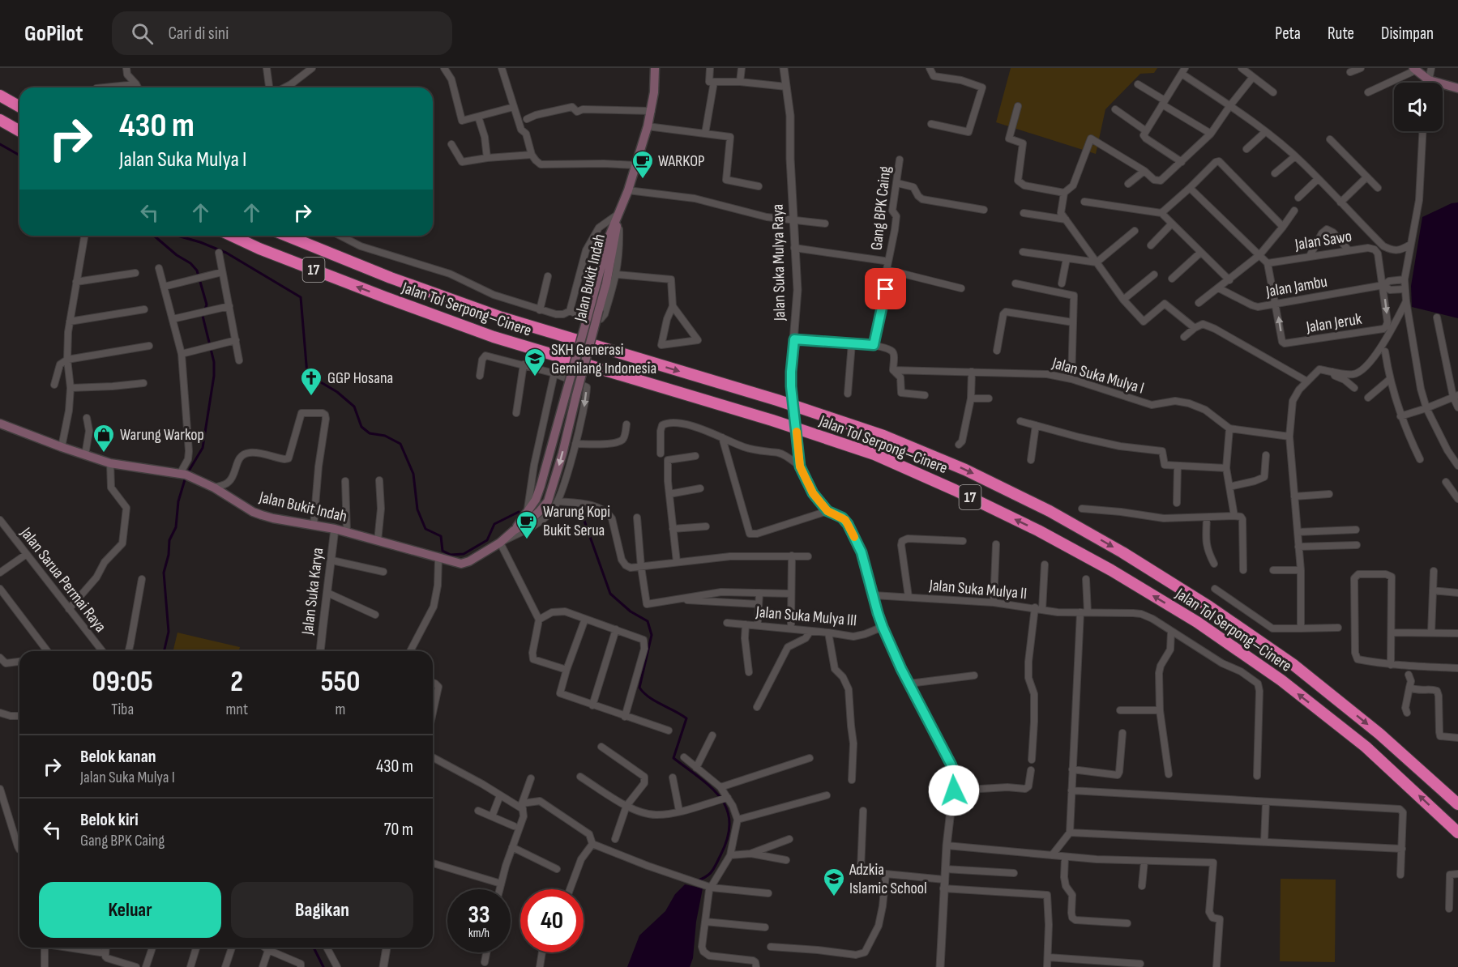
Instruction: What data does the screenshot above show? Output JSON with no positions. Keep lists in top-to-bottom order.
{
  "streets": {
    "highway": ["17", "Jalan Tol Serpong–Cinere"],
    "main road": ["Jalan Bukit Indah"],
    "street": [
      "Gang BPK Caing",
      "Jalan Sawo",
      "Jalan Suka Mulya Raya",
      "Jalan Jambu",
      "Jalan Jeruk",
      "Jalan Suka Mulya I",
      "Jalan Sarua Permai Raya",
      "Jalan Suka Mulya II",
      "Jalan Suka Karya",
      "Jalan Suka Mulya III"
    ]
  },
  "crossings": [
    ["Jalan Sawo", "Jalan Jambu"],
    ["Jalan Sawo", "Jalan Jeruk"],
    ["Jalan Suka Mulya Raya", "Jalan Suka Mulya II"],
    ["Jalan Suka Mulya Raya", "Jalan Suka Mulya III"],
    ["Jalan Bukit Indah", "Jalan Suka Karya"],
    ["Jalan Jambu", "Jalan Jeruk"]
  ],
  "places": {
    "cafe": ["WARKOP", "Warung Kopi Bukit Serua"],
    "school or university": ["SKH Generasi Gemilang Indonesia", "Adzkia Islamic School"],
    "church": ["GGP Hosana"],
    "shop": ["Warung Warkop"]
  },
  "page": {
    "header": "GoPilot",
    "search": "Cari di sini",
    "nav": ["Peta", "Rute", "Disimpan"],
    "turn": ["430 m", "Jalan Suka Mulya I"],
    "eta": [
      "09:05",
      "Tiba",
      "2",
      "mnt",
      "550",
      "m"
    ],
    "list": [
      {
        "name": "Belok kanan",
        "note": "Jalan Suka Mulya I",
        "value": "430 m"
      },
      {
        "name": "Belok kiri",
        "note": "Gang BPK Caing",
        "value": "70 m"
      }
    ],
    "buttons": ["Keluar", "Bagikan"],
    "speed": "33 km/h",
    "limit": "40"
  }
}
